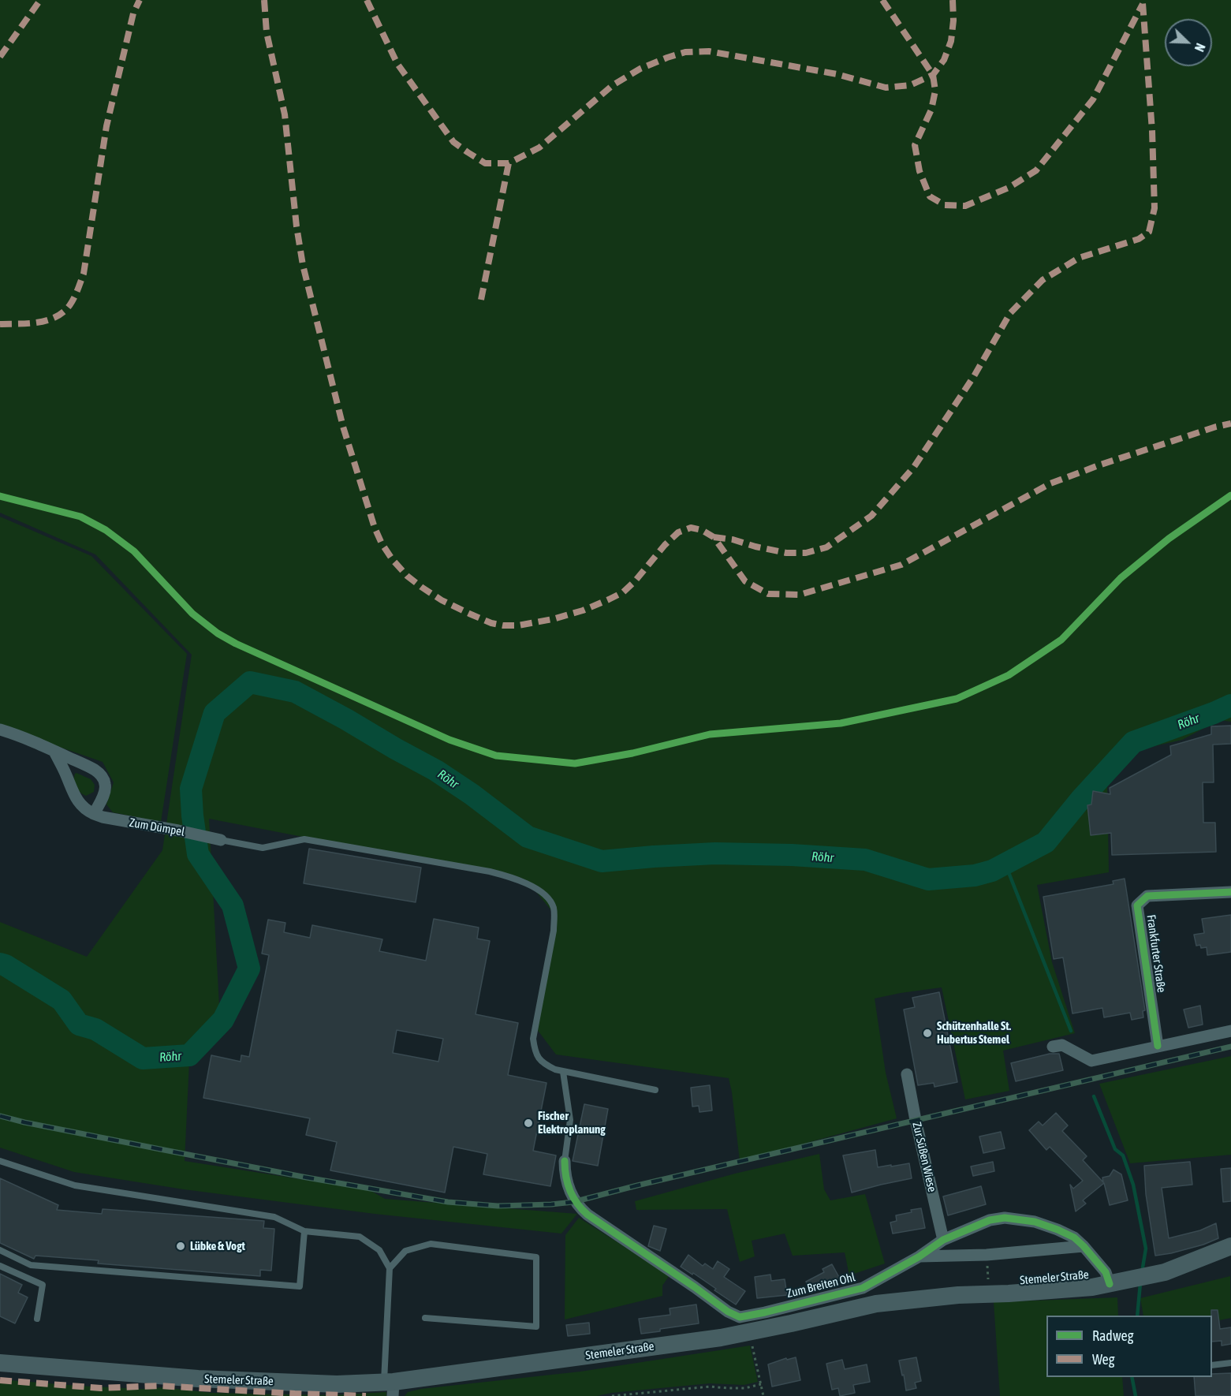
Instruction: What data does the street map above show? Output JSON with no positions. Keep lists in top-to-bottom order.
{
  "streets": {
    "main road": ["Stemeler Straße"],
    "street": [
      "Zum Dümpel",
      "Frankfurter Straße",
      "Zur Süßen Wiese",
      "Zum Breiten Ohl"
    ]
  },
  "crossings": [
    ["Zur Süßen Wiese", "Zum Breiten Ohl"],
    ["Stemeler Straße", "Zum Breiten Ohl"]
  ],
  "water": ["Röhr"],
  "places": ["Schützenhalle St. Hubertus Stemel", "Fischer Elektroplanung", "Lübke & Vogt"],
  "legend": ["Radweg", "Weg"],
  "north": "bottom right"
}
